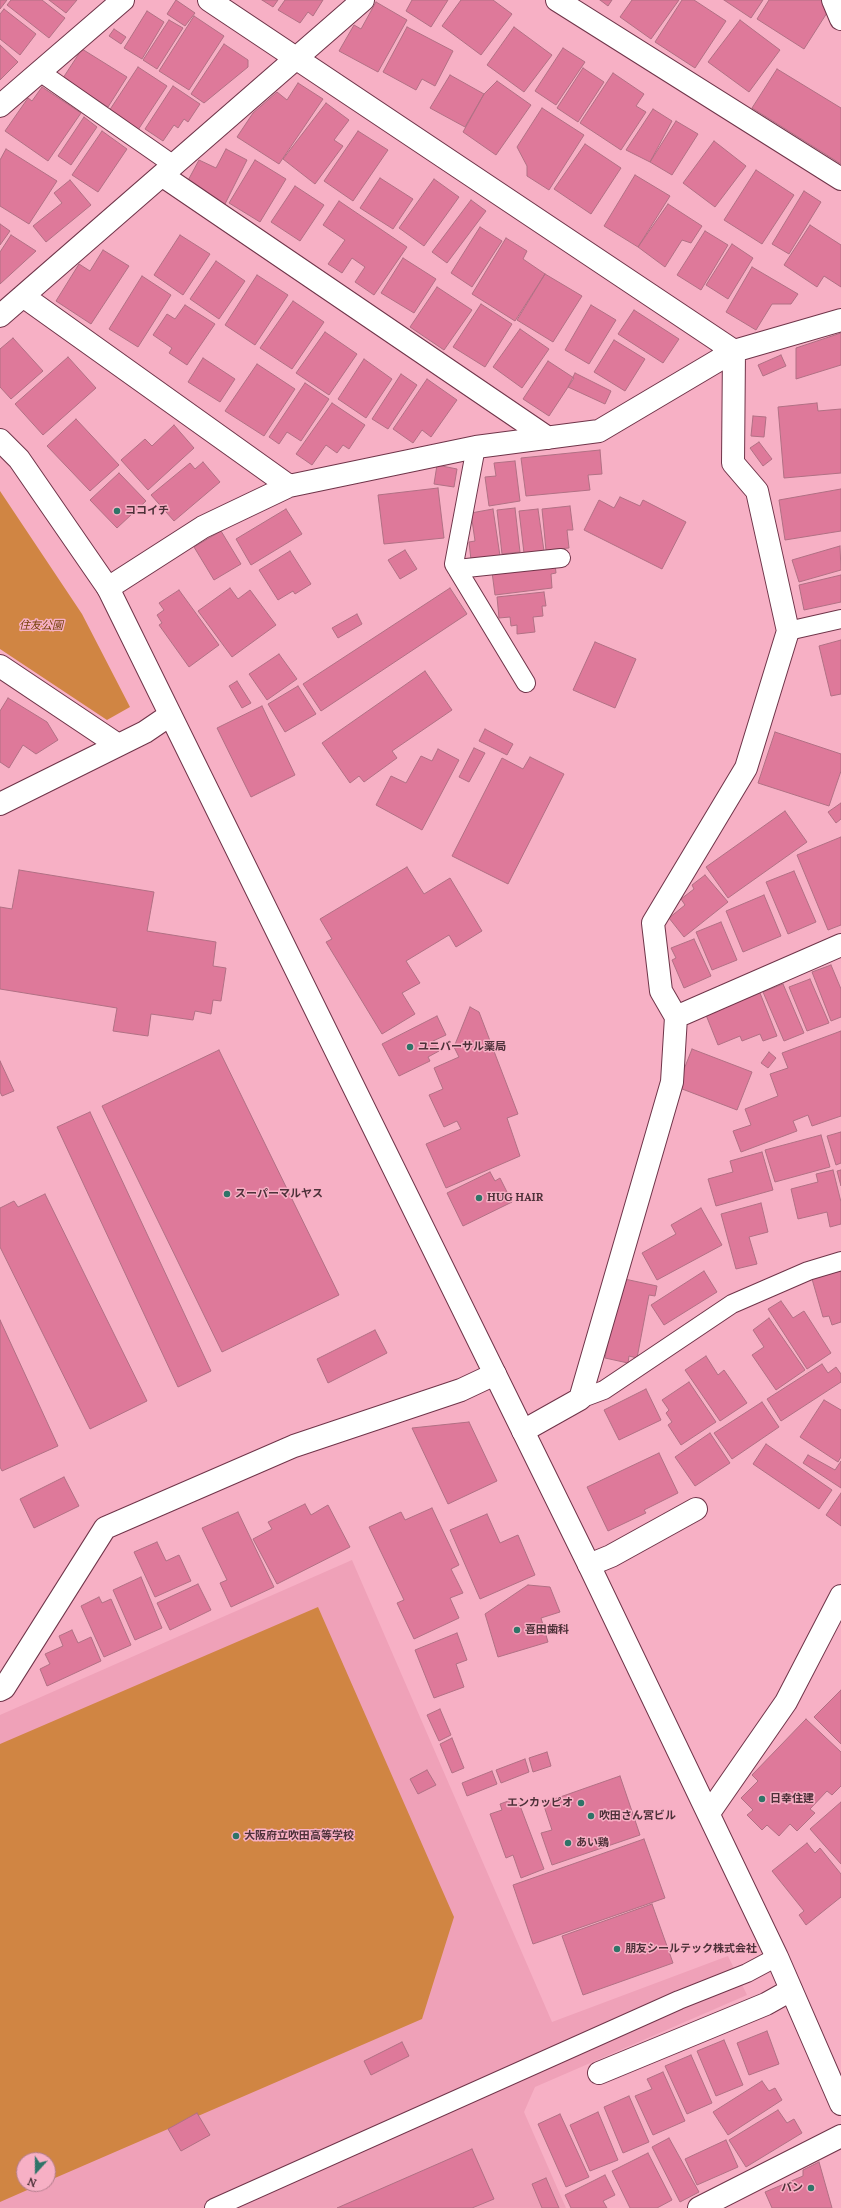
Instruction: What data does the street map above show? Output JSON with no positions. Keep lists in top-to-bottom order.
{
  "parks": ["住友公園"],
  "places": [
    "ココイチ",
    "ユニバーサル薬局",
    "スーパーマルヤス",
    "HUG HAIR",
    "喜田歯科",
    "日幸住建",
    "エンカッピオ",
    "吹田さん宮ビル",
    "大阪府立吹田高等学校",
    "あい鶏",
    "朋友シールテック株式会社",
    "バン"
  ],
  "north": "bottom"
}
